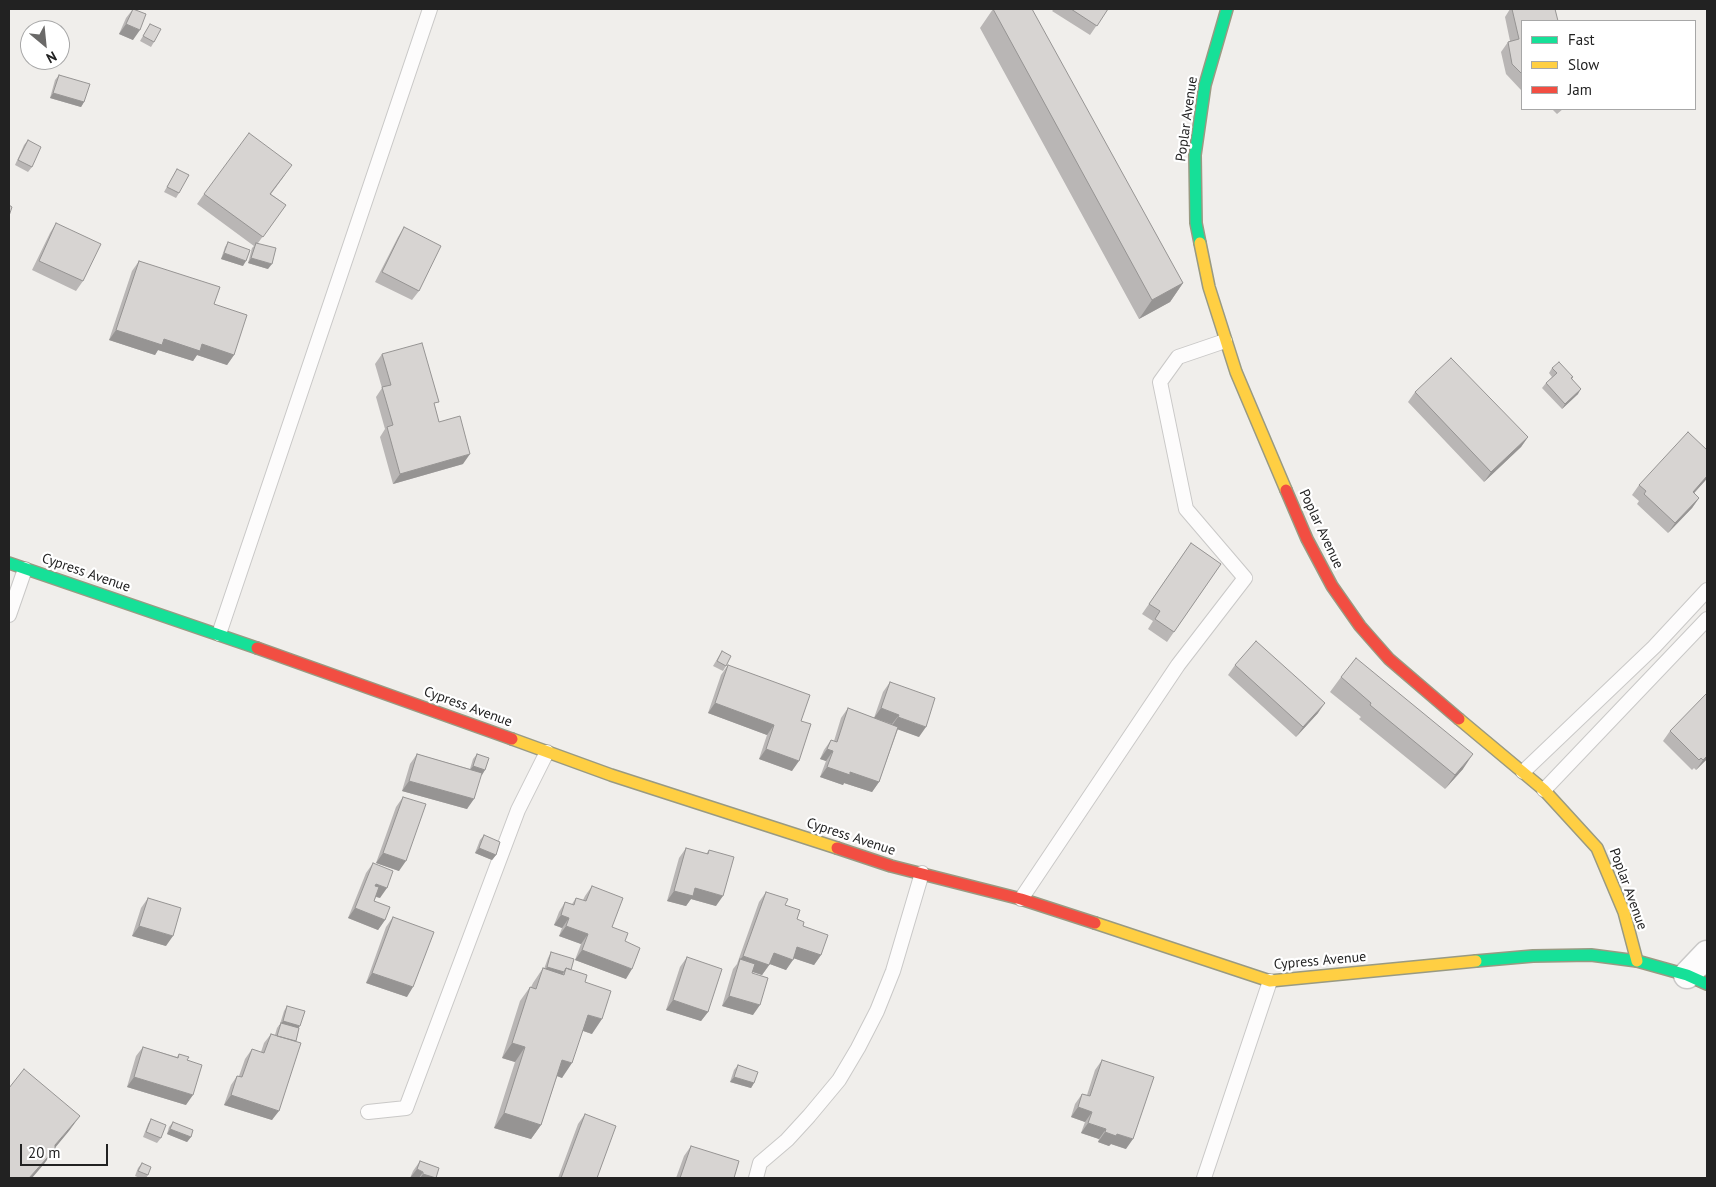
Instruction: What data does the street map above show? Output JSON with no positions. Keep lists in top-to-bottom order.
{
  "streets": {
    "street": ["Poplar Avenue", "Cypress Avenue"]
  },
  "crossings": [
    ["Poplar Avenue", "Cypress Avenue"]
  ],
  "legend": ["Fast", "Slow", "Jam"],
  "scale_bar": "20 m",
  "north": "bottom right"
}
